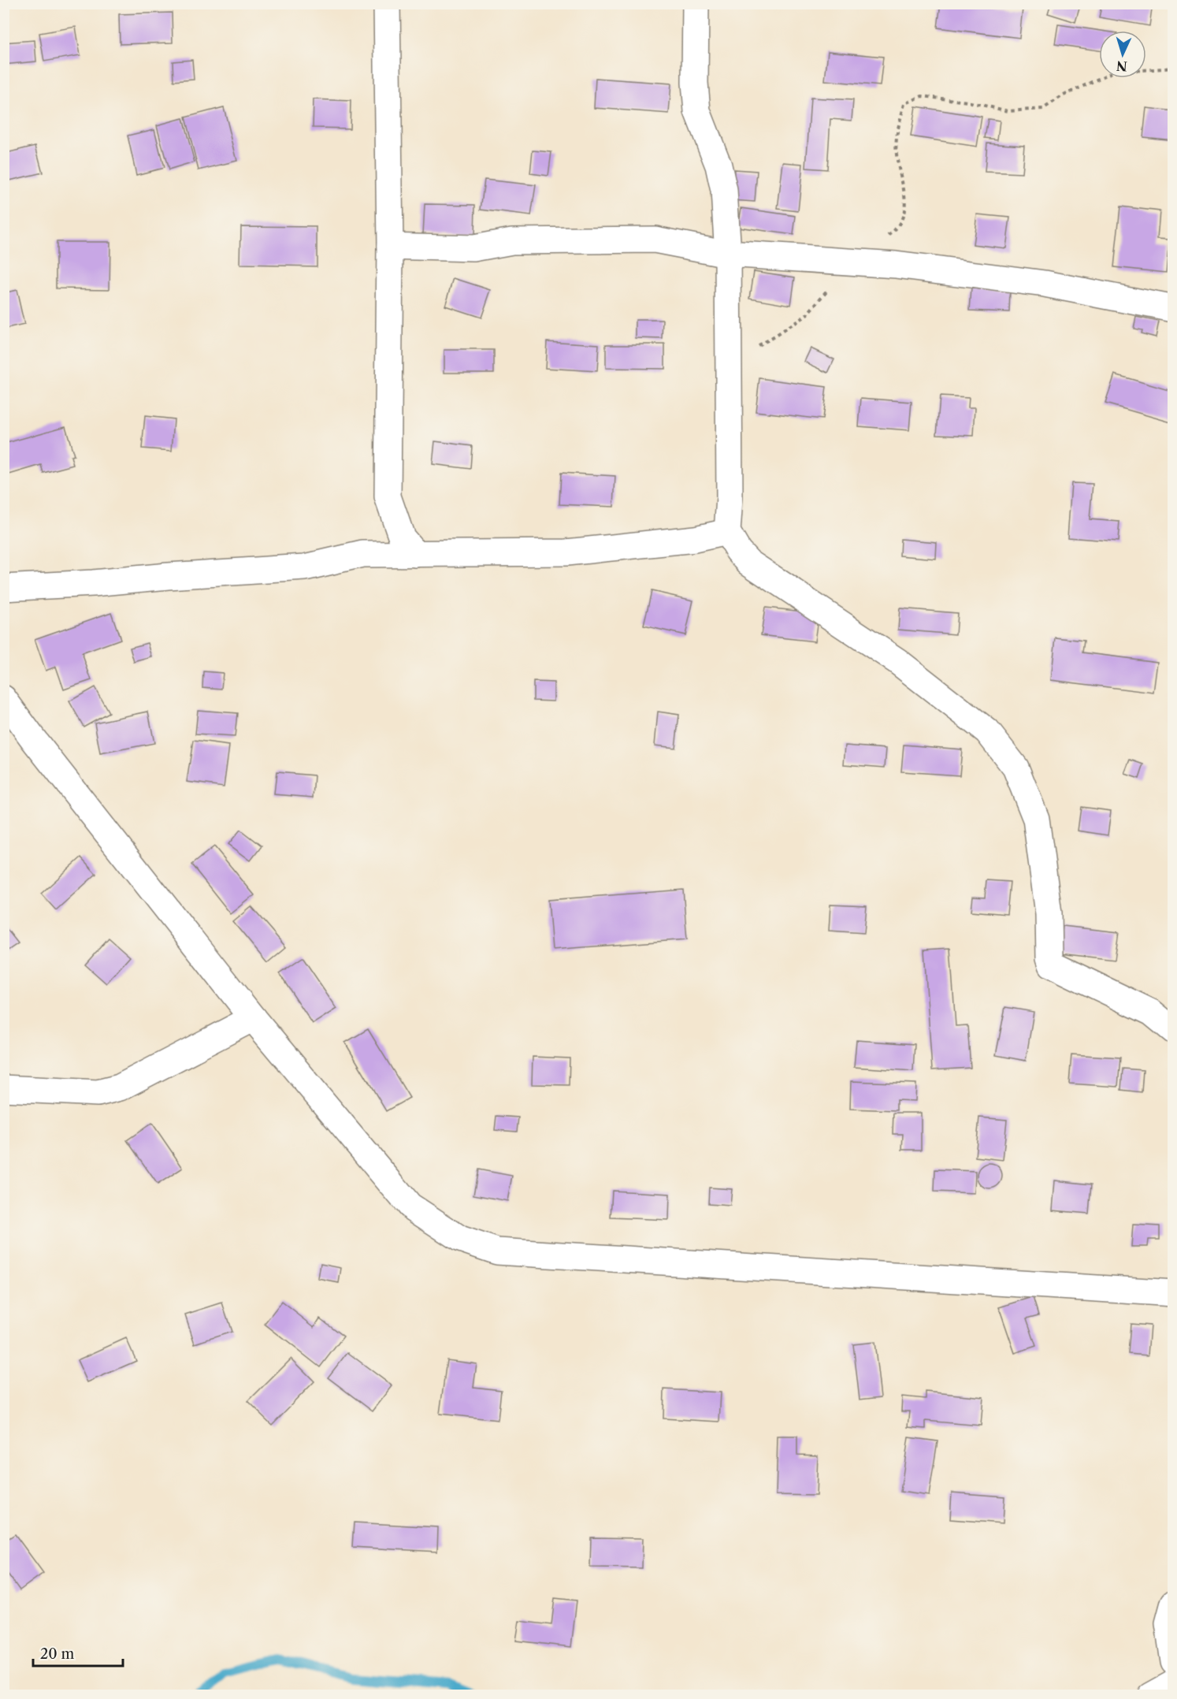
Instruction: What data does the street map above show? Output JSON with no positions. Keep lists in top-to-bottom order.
{
  "scale_bar": "20 m",
  "north": "bottom"
}
